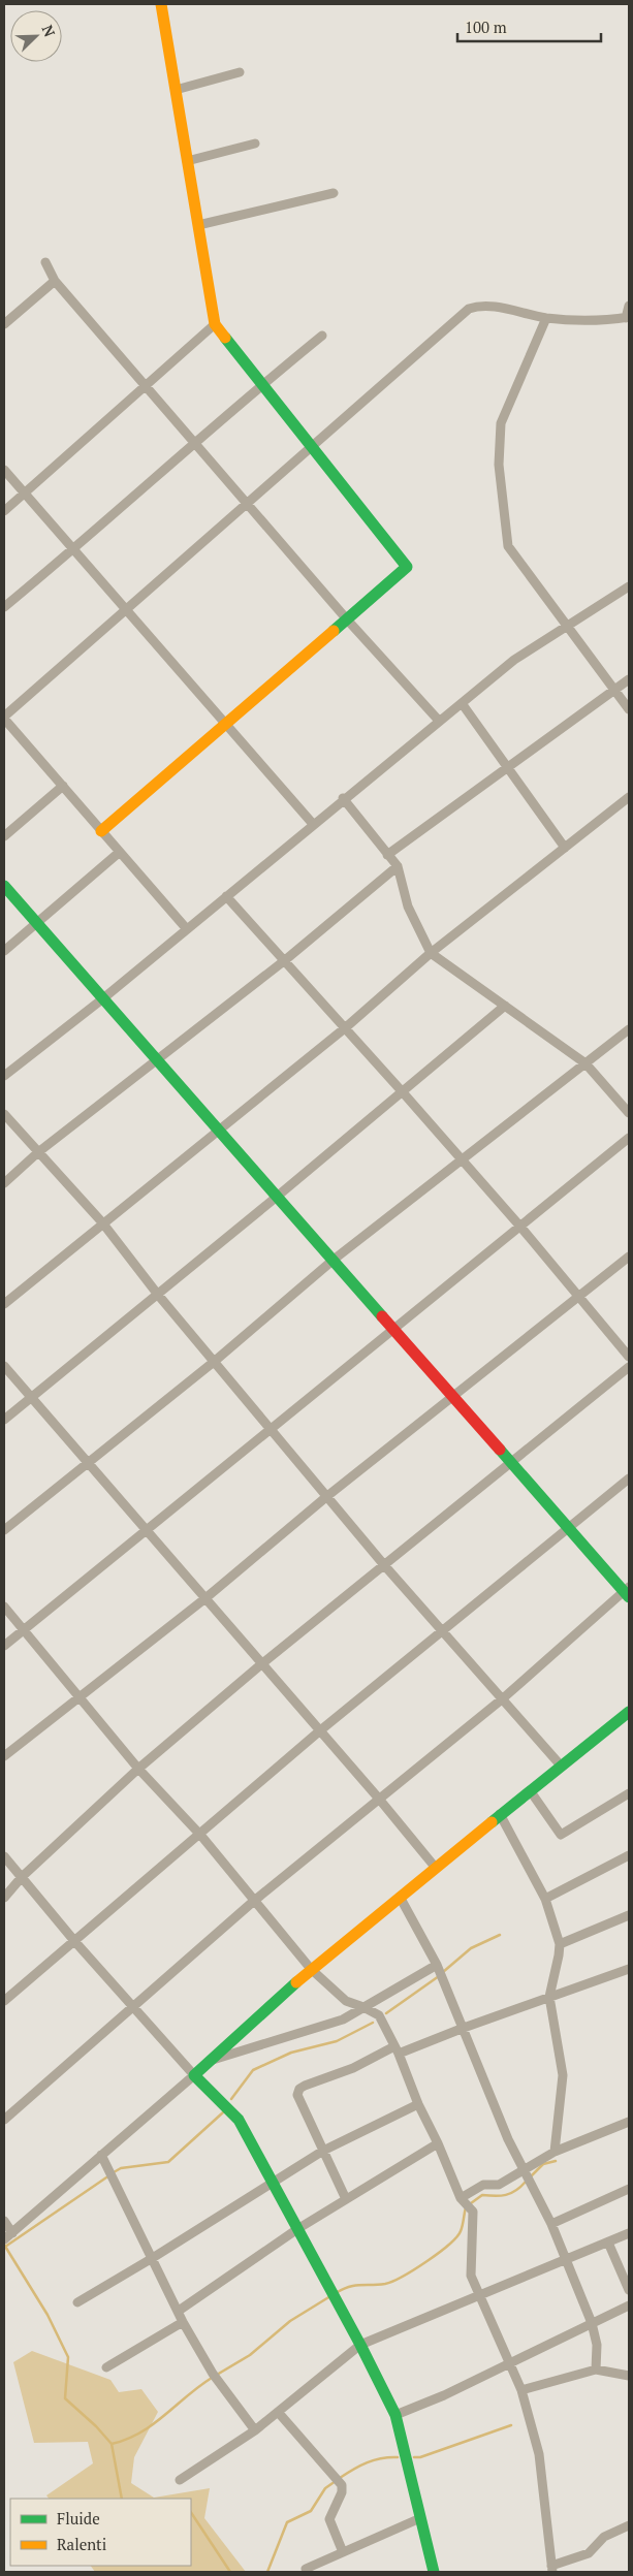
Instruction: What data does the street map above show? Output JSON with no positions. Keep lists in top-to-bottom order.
{
  "legend": ["Fluide", "Ralenti"],
  "scale_bar": "100 m",
  "north": "top right"
}
